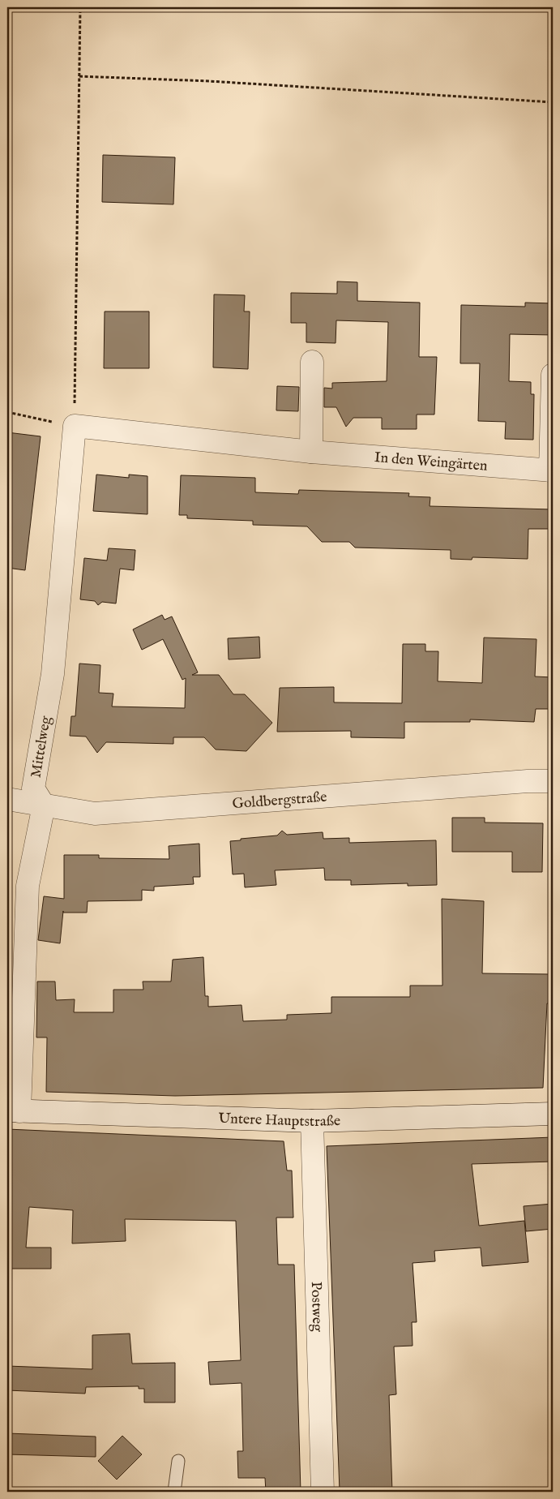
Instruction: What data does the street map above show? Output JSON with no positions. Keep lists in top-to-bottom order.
{
  "streets": {
    "street": [
      "In den Weingärten",
      "Mittelweg",
      "Goldbergstraße",
      "Untere Hauptstraße",
      "Postweg"
    ]
  },
  "crossings": [
    ["In den Weingärten", "Mittelweg"],
    ["Mittelweg", "Goldbergstraße"],
    ["Untere Hauptstraße", "Postweg"]
  ]
}
